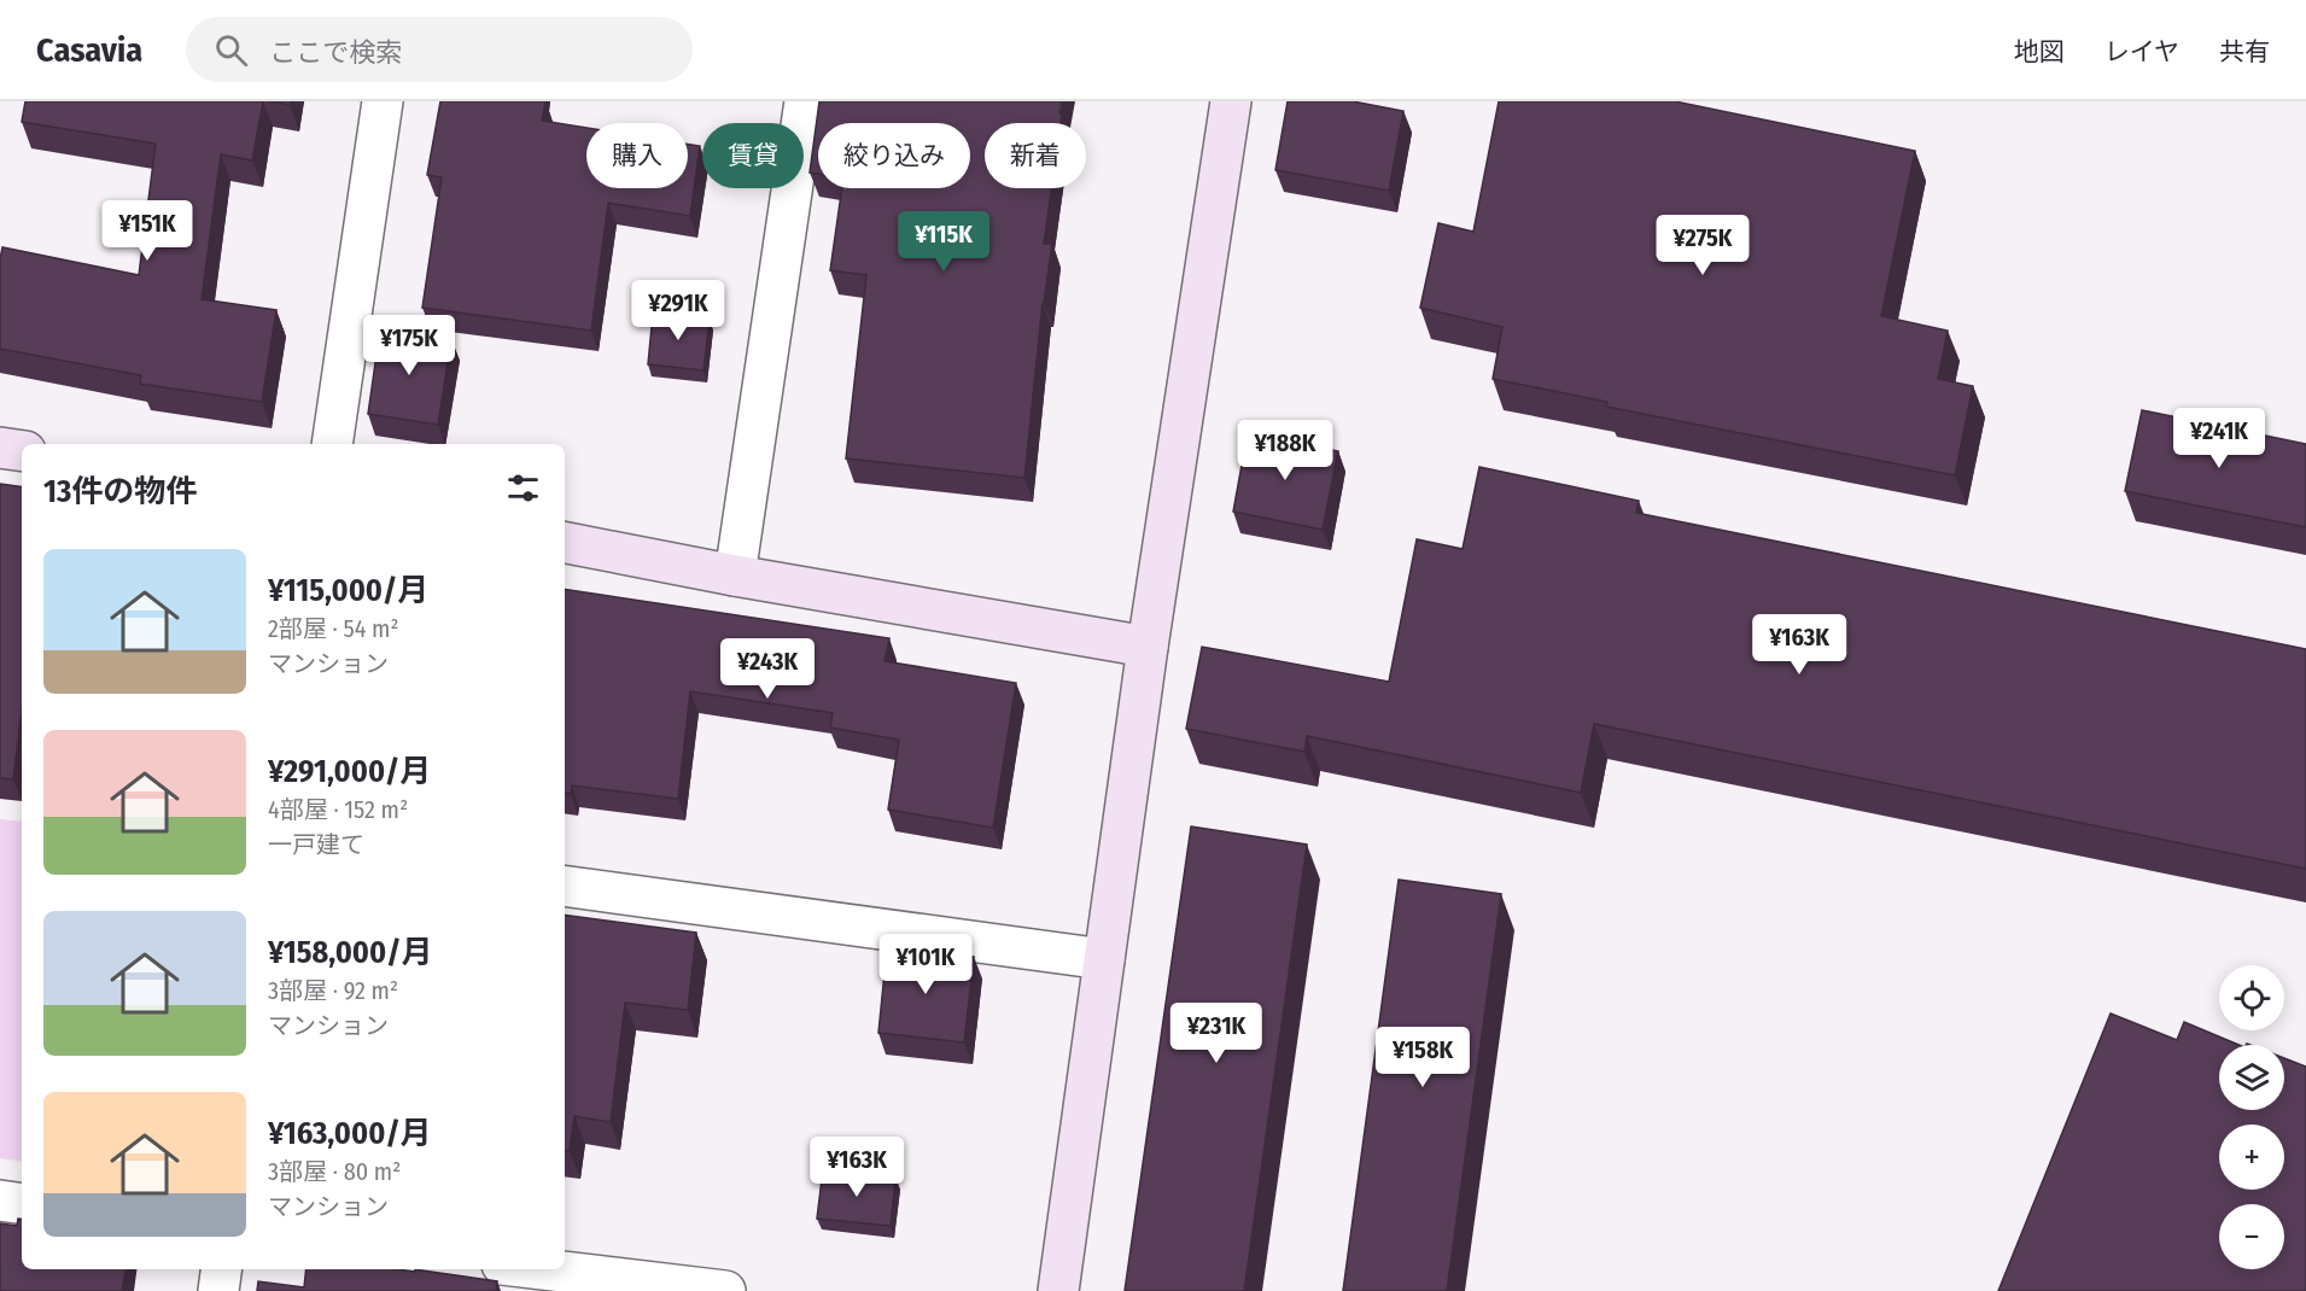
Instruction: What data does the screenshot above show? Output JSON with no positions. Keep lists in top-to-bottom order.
{
  "page": {
    "header": "Casavia",
    "search": "ここで検索",
    "nav": ["地図", "レイヤ", "共有"],
    "chip": [
      "購入",
      "賃貸",
      "絞り込み",
      "新着"
    ],
    "price": [
      "¥151K",
      "¥115K",
      "¥275K",
      "¥291K",
      "¥175K",
      "¥241K",
      "¥188K",
      "¥163K",
      "¥243K",
      "¥101K",
      "¥231K",
      "¥158K",
      "¥163K"
    ],
    "heading": "13件の物件",
    "list": [
      {
        "name": "¥115,000/月",
        "note": "2部屋 · 54 m² · マンション"
      },
      {
        "name": "¥291,000/月",
        "note": "4部屋 · 152 m² · 一戸建て"
      },
      {
        "name": "¥158,000/月",
        "note": "3部屋 · 92 m² · マンション"
      },
      {
        "name": "¥163,000/月",
        "note": "3部屋 · 80 m² · マンション"
      }
    ],
    "map_buttons": ["+", "−"]
  }
}
